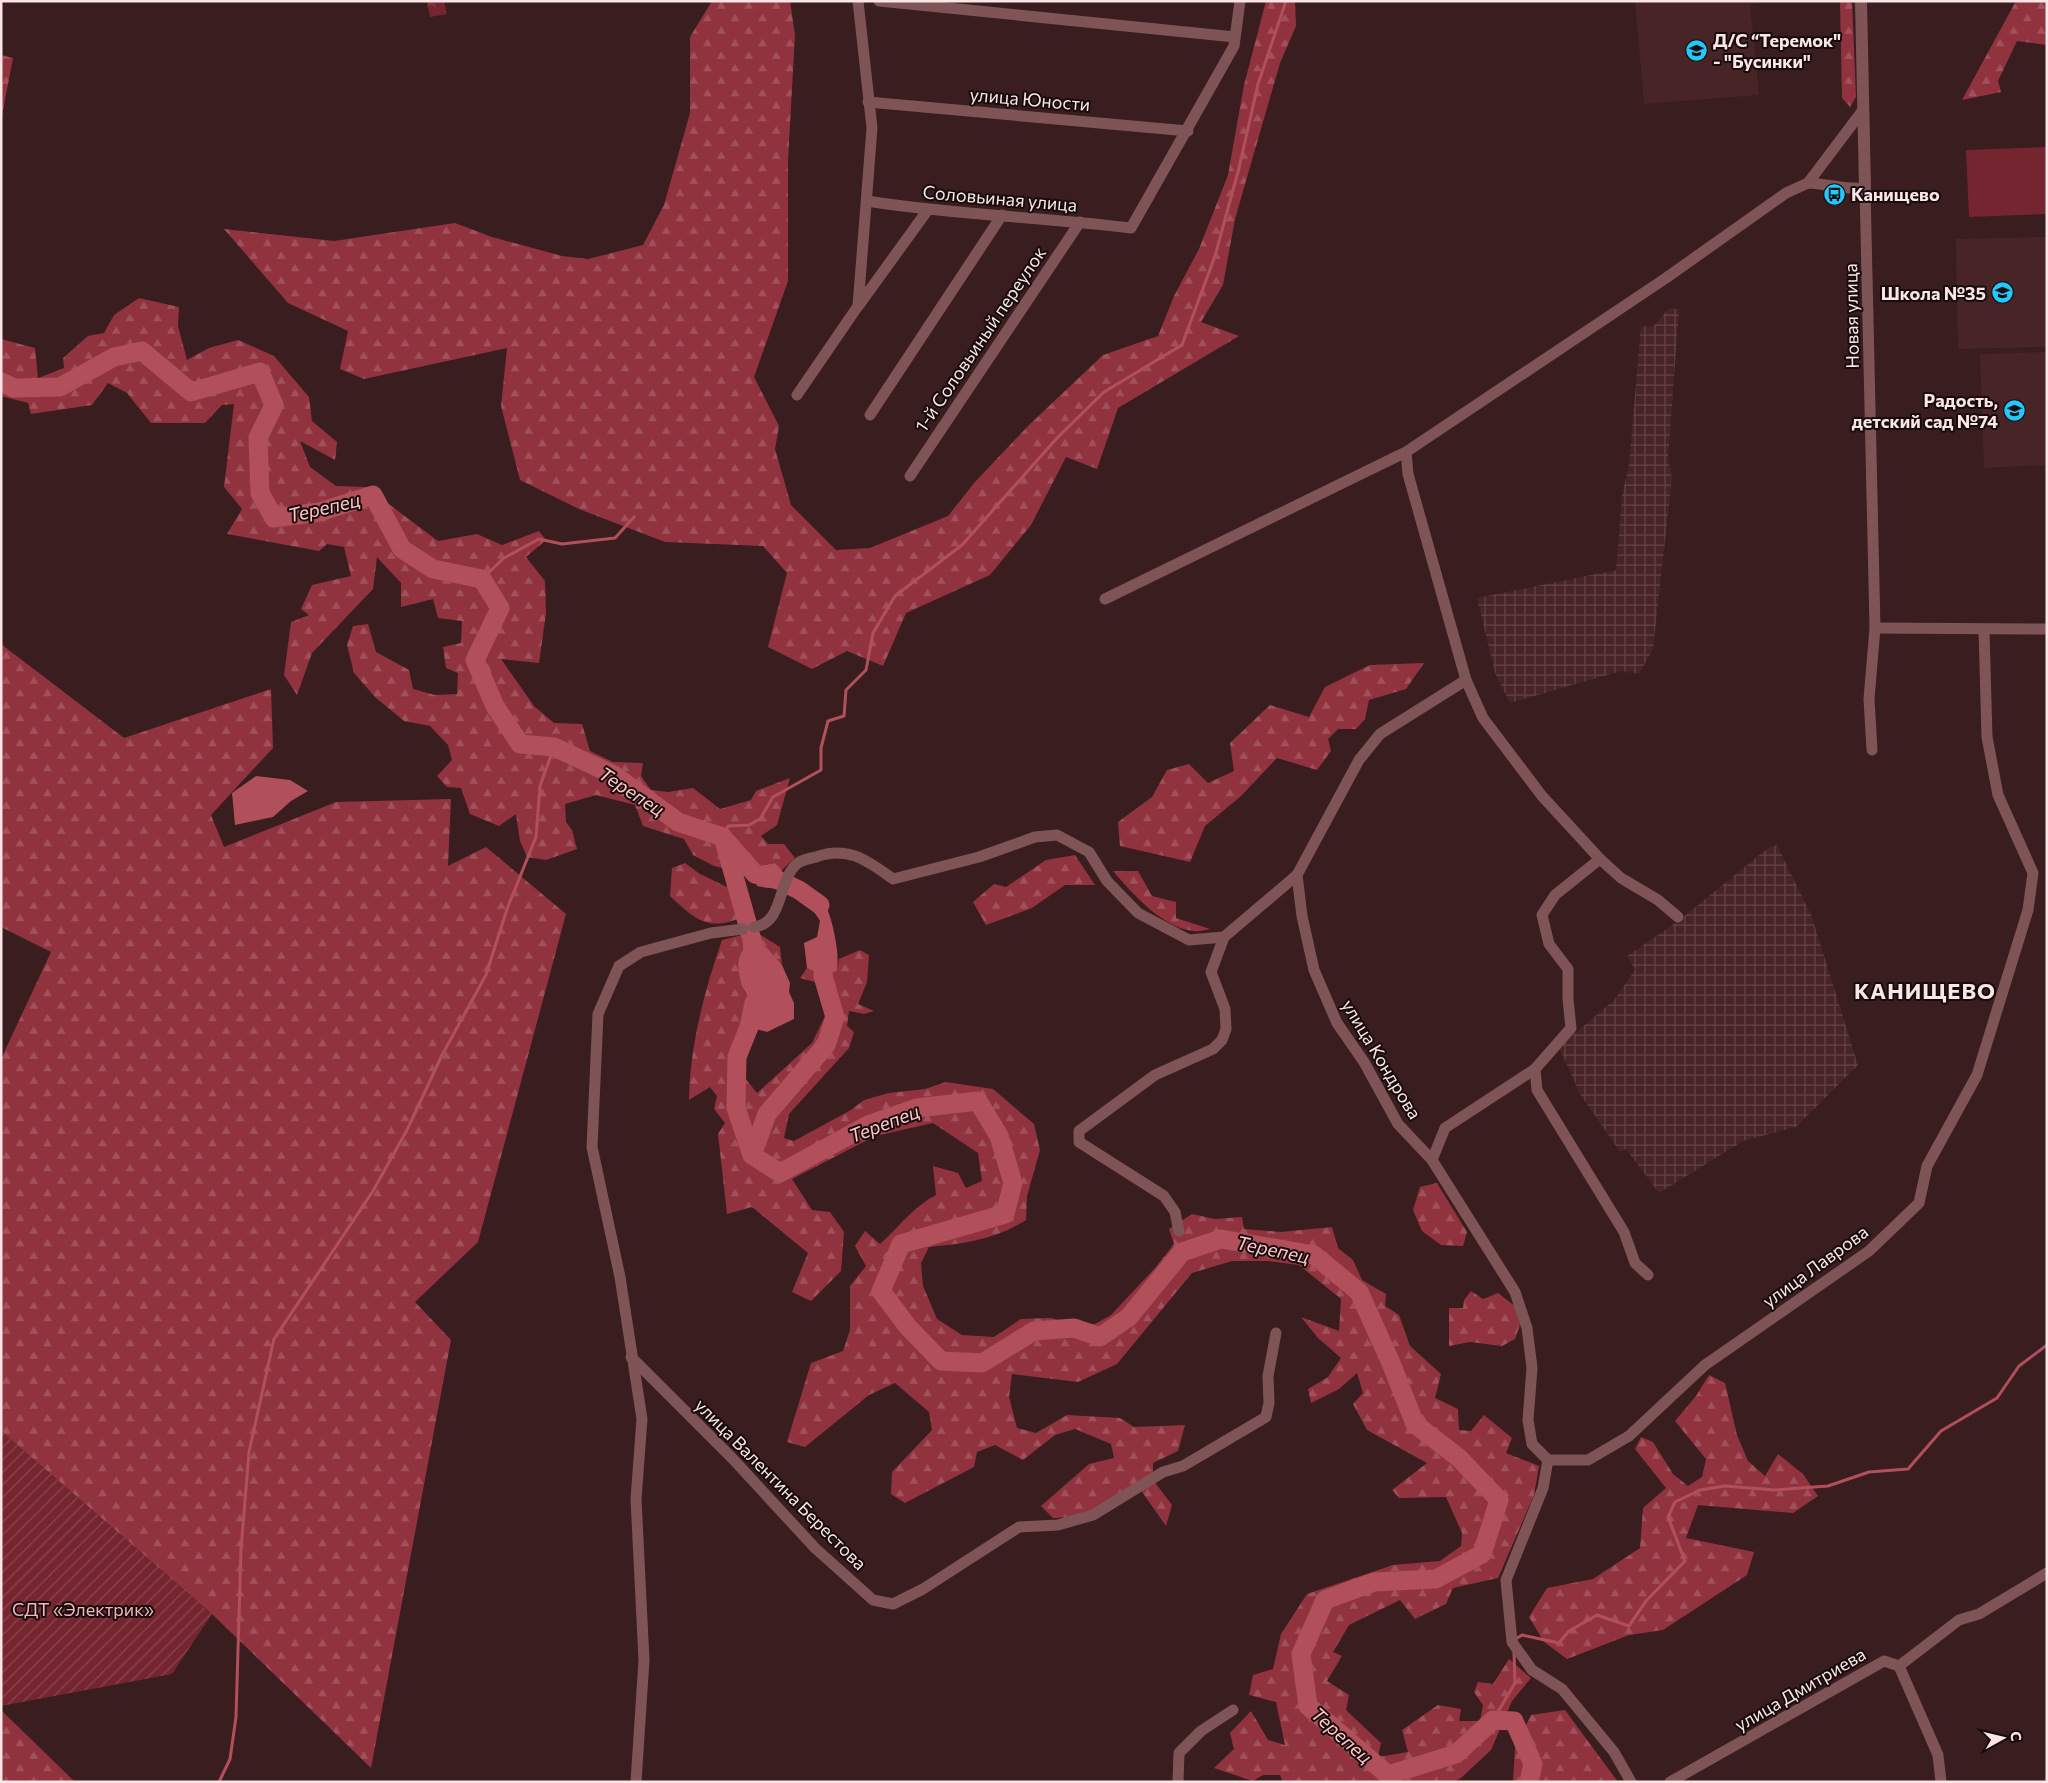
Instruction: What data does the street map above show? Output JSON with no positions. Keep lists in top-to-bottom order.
{
  "streets": {
    "street": [
      "улица Юности",
      "Соловьиная улица",
      "Новая улица",
      "1-й Соловьиный переулок",
      "улица Кондрова",
      "улица Лаврова",
      "улица Валентина Берестова",
      "улица Дмитриева"
    ]
  },
  "crossings": [
    ["улица Юности", "Соловьиная улица"],
    ["Соловьиная улица", "1-й Соловьиный переулок"],
    ["улица Кондрова", "улица Лаврова"]
  ],
  "districts": ["КАНИЩЕВО"],
  "water": ["Терепец"],
  "parks": ["СДТ «Электрик»"],
  "places": {
    "school or university": ["Д/С “Теремок\" - \"Бусинки\"", "Школа №35", "Радость, детский сад №74"],
    "bus stop": ["Канищево"]
  },
  "north": "right"
}
